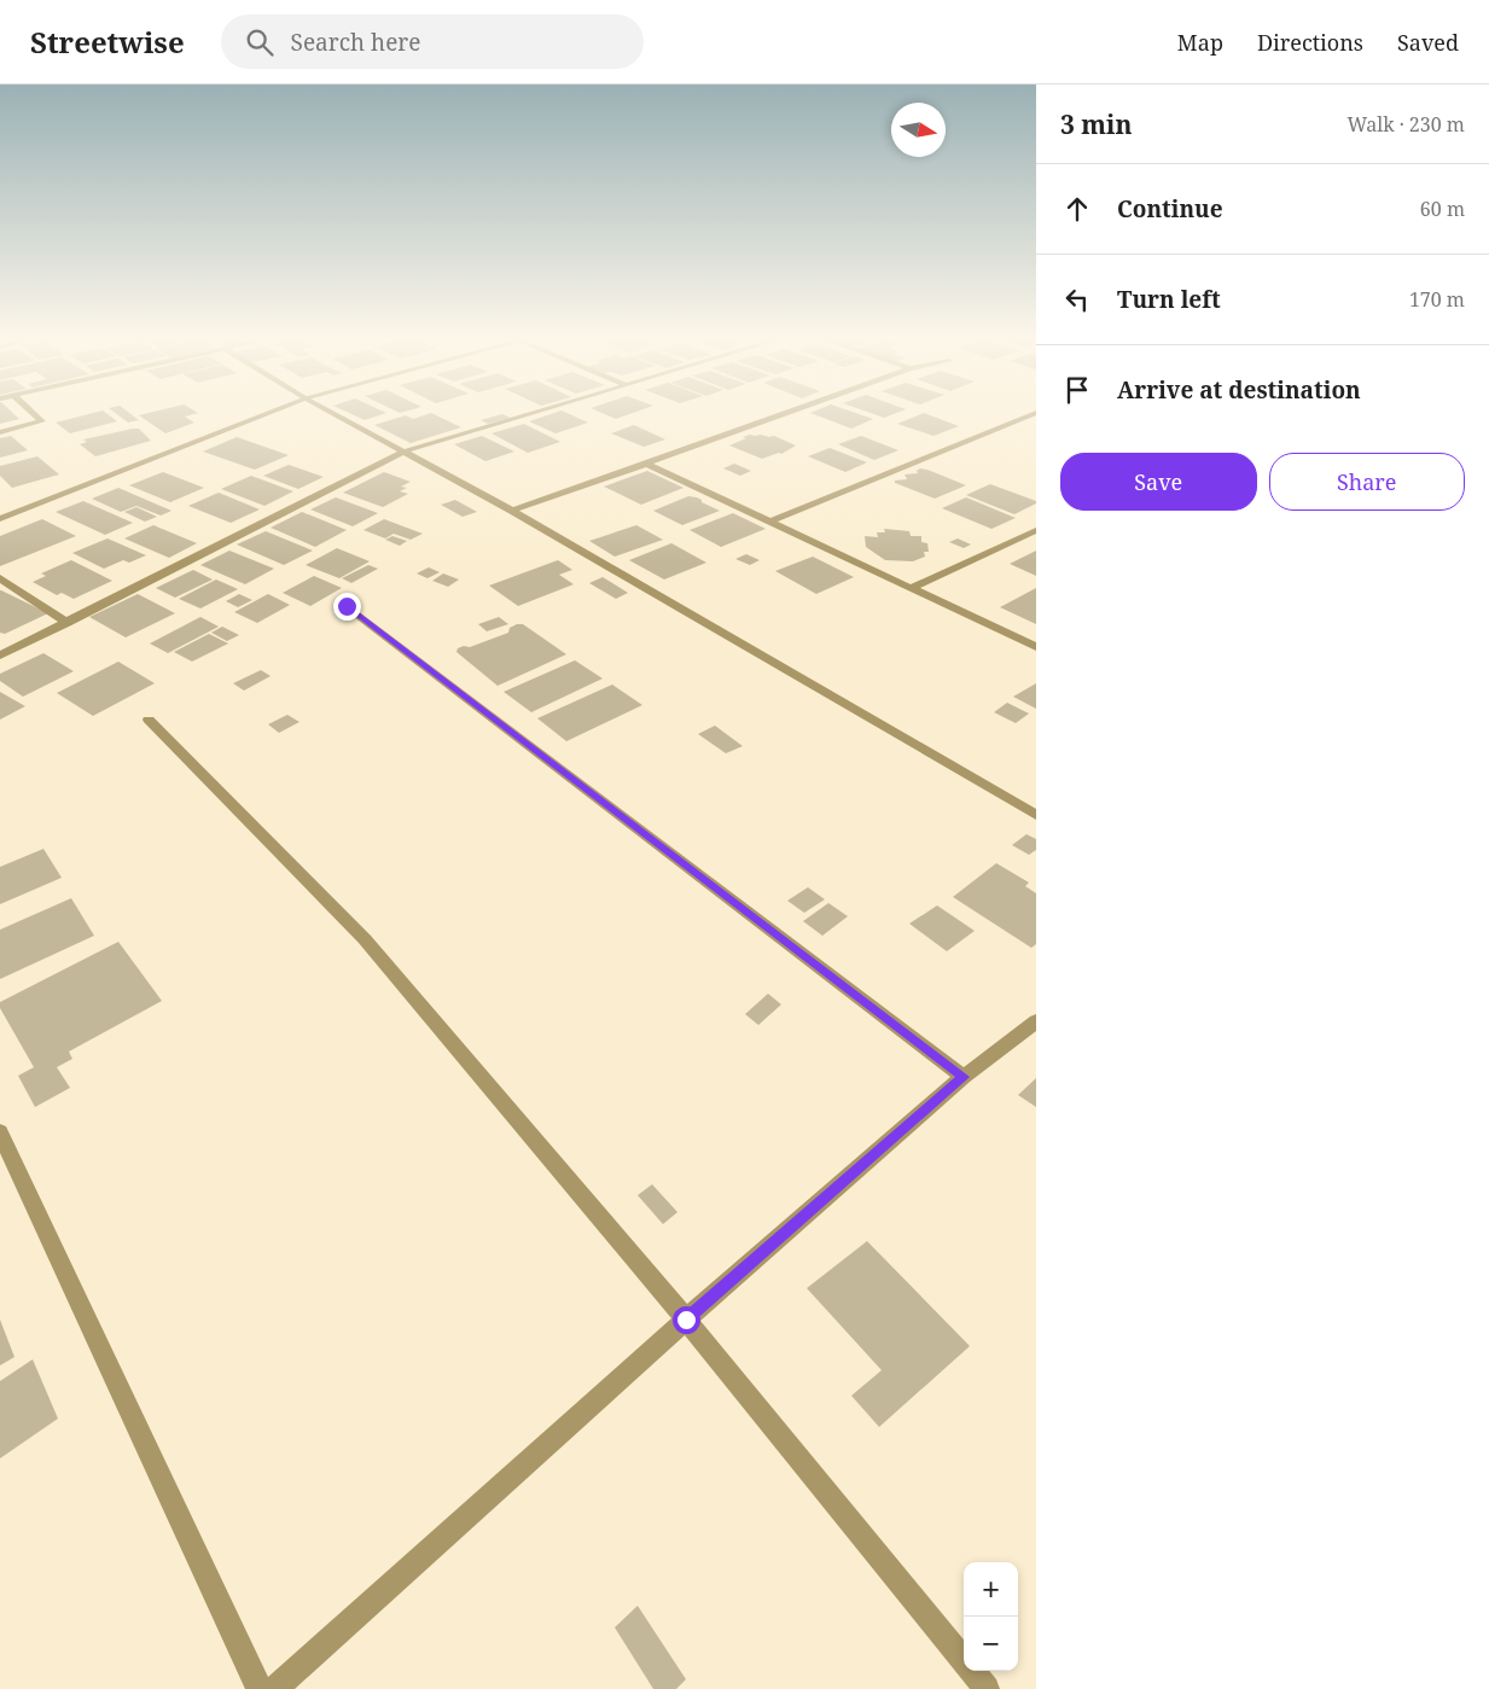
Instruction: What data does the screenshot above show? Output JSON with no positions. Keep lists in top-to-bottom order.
{
  "north": "right",
  "page": {
    "header": "Streetwise",
    "search": "Search here",
    "nav": ["Map", "Directions", "Saved"],
    "heading": ["3 min", "Walk · 230 m"],
    "list": [
      ["Continue", "60 m"],
      ["Turn left", "170 m"],
      "Arrive at destination"
    ],
    "buttons": ["Save", "Share"],
    "map_buttons": ["+", "−"]
  }
}
